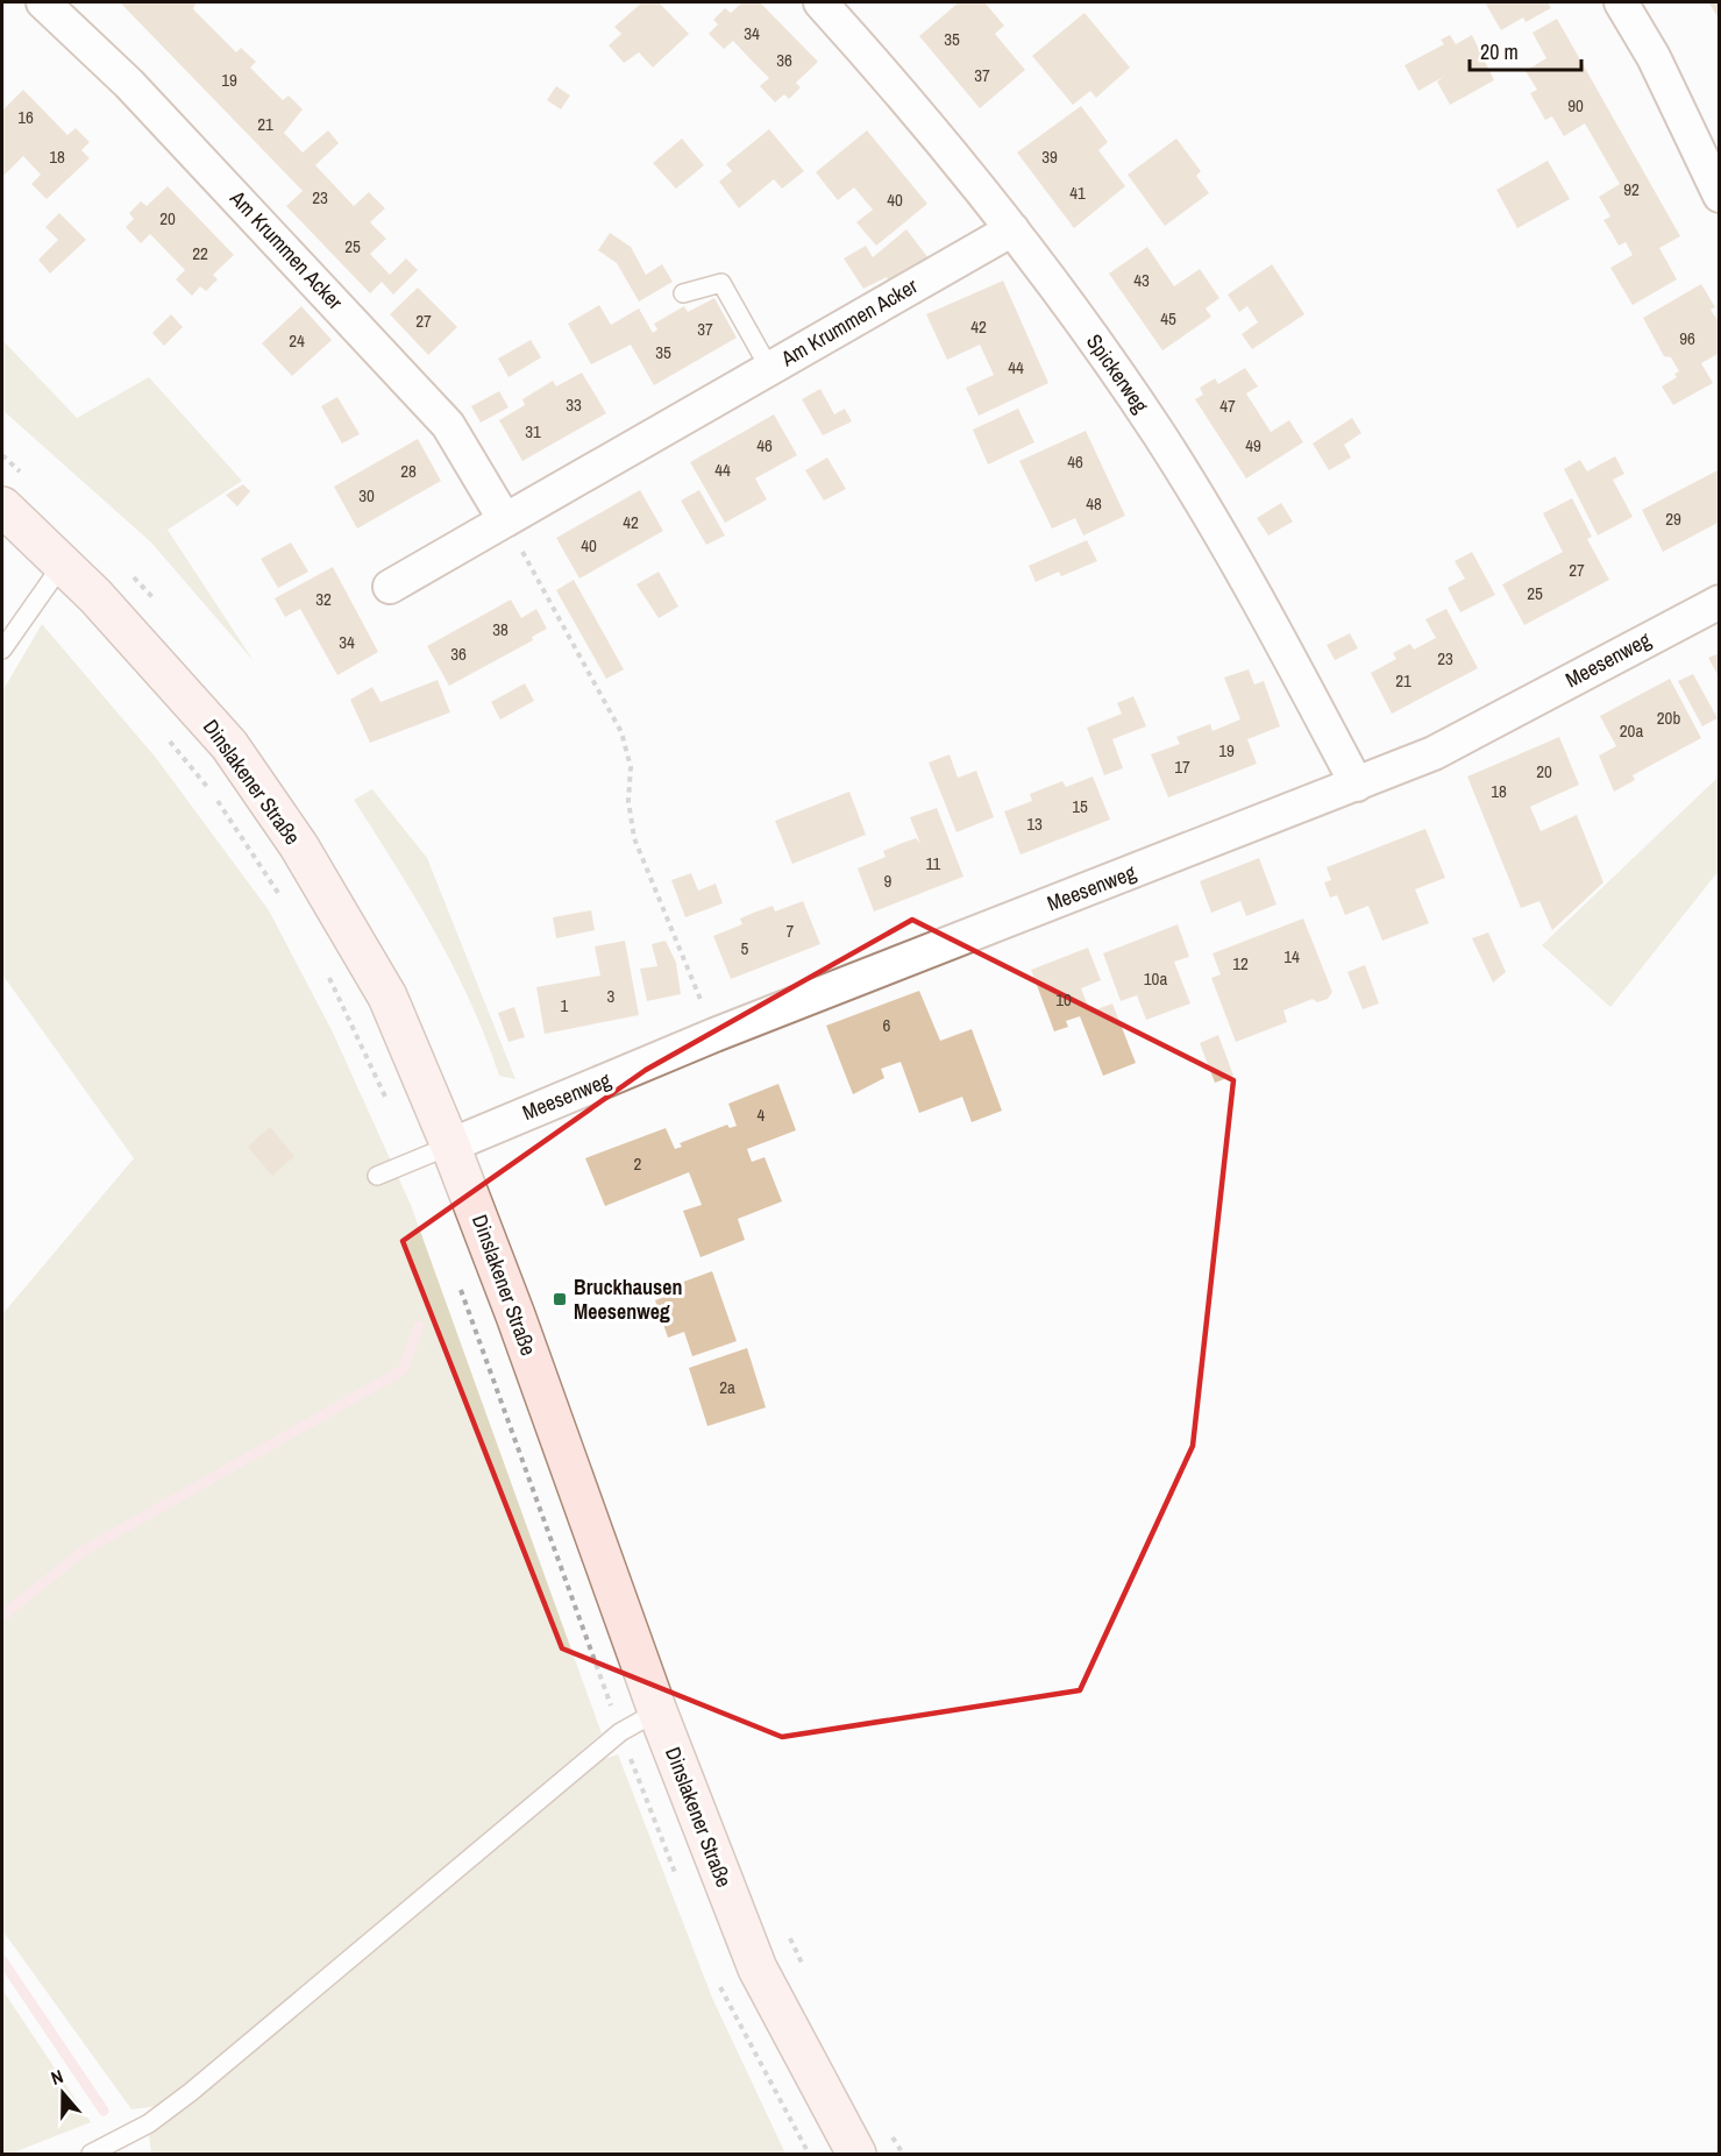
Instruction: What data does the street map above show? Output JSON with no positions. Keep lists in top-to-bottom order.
{
  "streets": {
    "main road": ["Dinslakener Straße"],
    "street": ["Am Krummen Acker", "Spickerweg", "Meesenweg"]
  },
  "crossings": [
    ["Am Krummen Acker", "Spickerweg"],
    ["Spickerweg", "Meesenweg"],
    ["Meesenweg", "Dinslakener Straße"]
  ],
  "places": {
    "transit": ["Bruckhausen Meesenweg"]
  },
  "house_numbers": [
    "34",
    "35",
    "36",
    "37",
    "19",
    "90",
    "16",
    "21",
    "18",
    "39",
    "92",
    "41",
    "23",
    "40",
    "20",
    "25",
    "22",
    "43",
    "45",
    "27",
    "42",
    "37",
    "96",
    "24",
    "35",
    "44",
    "33",
    "47",
    "31",
    "46",
    "49",
    "46",
    "44",
    "28",
    "30",
    "48",
    "29",
    "42",
    "40",
    "27",
    "25",
    "32",
    "38",
    "34",
    "36",
    "23",
    "21",
    "20b",
    "20a",
    "19",
    "17",
    "20",
    "18",
    "15",
    "13",
    "11",
    "9",
    "7",
    "5",
    "14",
    "12",
    "10a",
    "3",
    "10",
    "1",
    "6",
    "4",
    "2",
    "2a"
  ],
  "scale_bar": "20 m",
  "north": "top"
}
